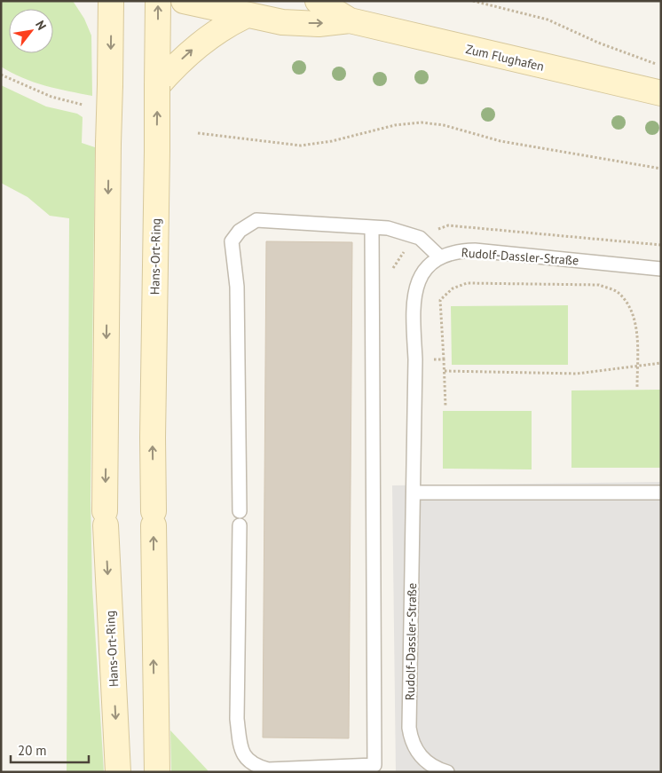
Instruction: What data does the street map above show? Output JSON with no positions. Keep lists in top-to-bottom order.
{
  "streets": {
    "main road": ["Zum Flughafen", "Hans-Ort-Ring"],
    "lane": ["Rudolf-Dassler-Straße"]
  },
  "scale_bar": "20 m",
  "north": "top right"
}
